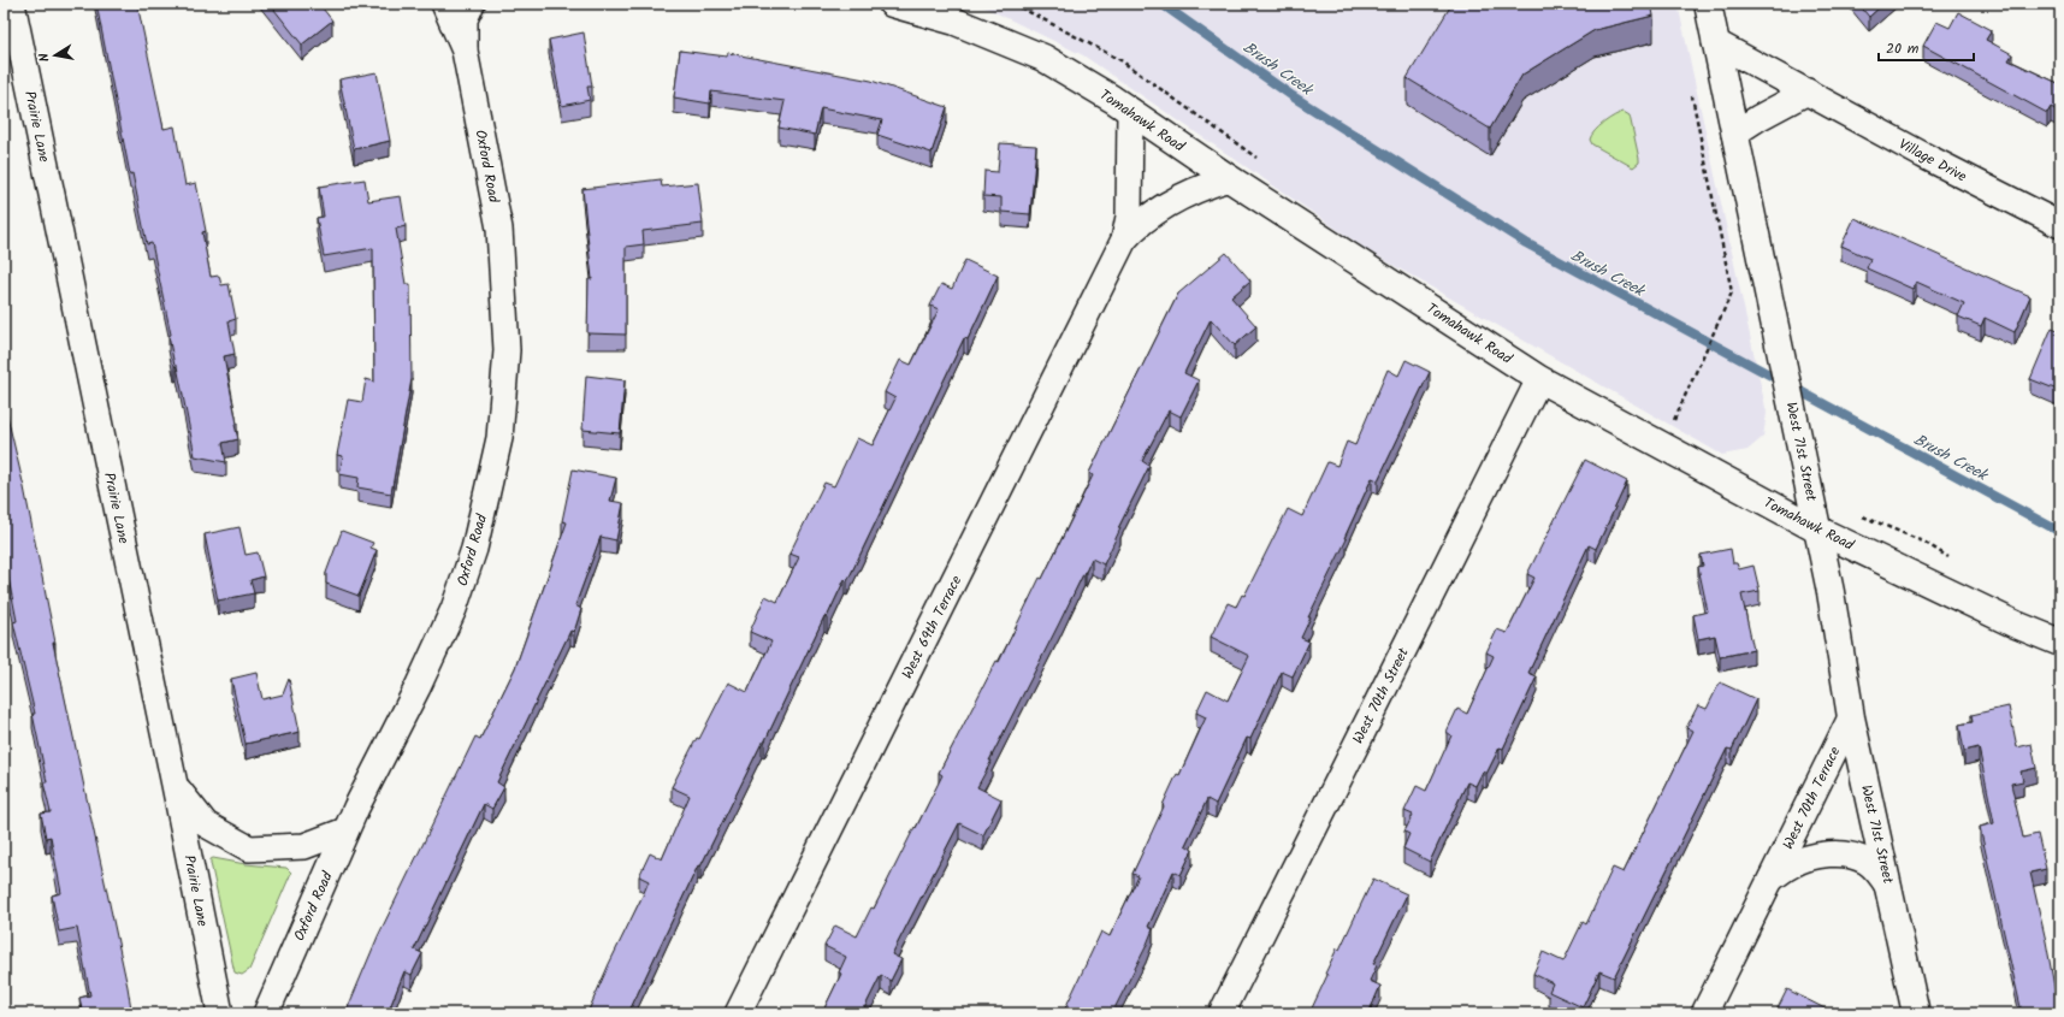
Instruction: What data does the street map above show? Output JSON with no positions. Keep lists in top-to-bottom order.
{
  "streets": {
    "street": [
      "Tomahawk Road",
      "Prairie Lane",
      "Village Drive",
      "Oxford Road",
      "West 71st Street",
      "West 69th Terrace",
      "West 70th Street",
      "West 70th Terrace"
    ]
  },
  "crossings": [
    ["Tomahawk Road", "West 71st Street"],
    ["Tomahawk Road", "West 69th Terrace"],
    ["Tomahawk Road", "West 70th Street"],
    ["Village Drive", "West 71st Street"],
    ["West 71st Street", "West 70th Terrace"]
  ],
  "water": ["Brush Creek"],
  "scale_bar": "20 m",
  "north": "left"
}
